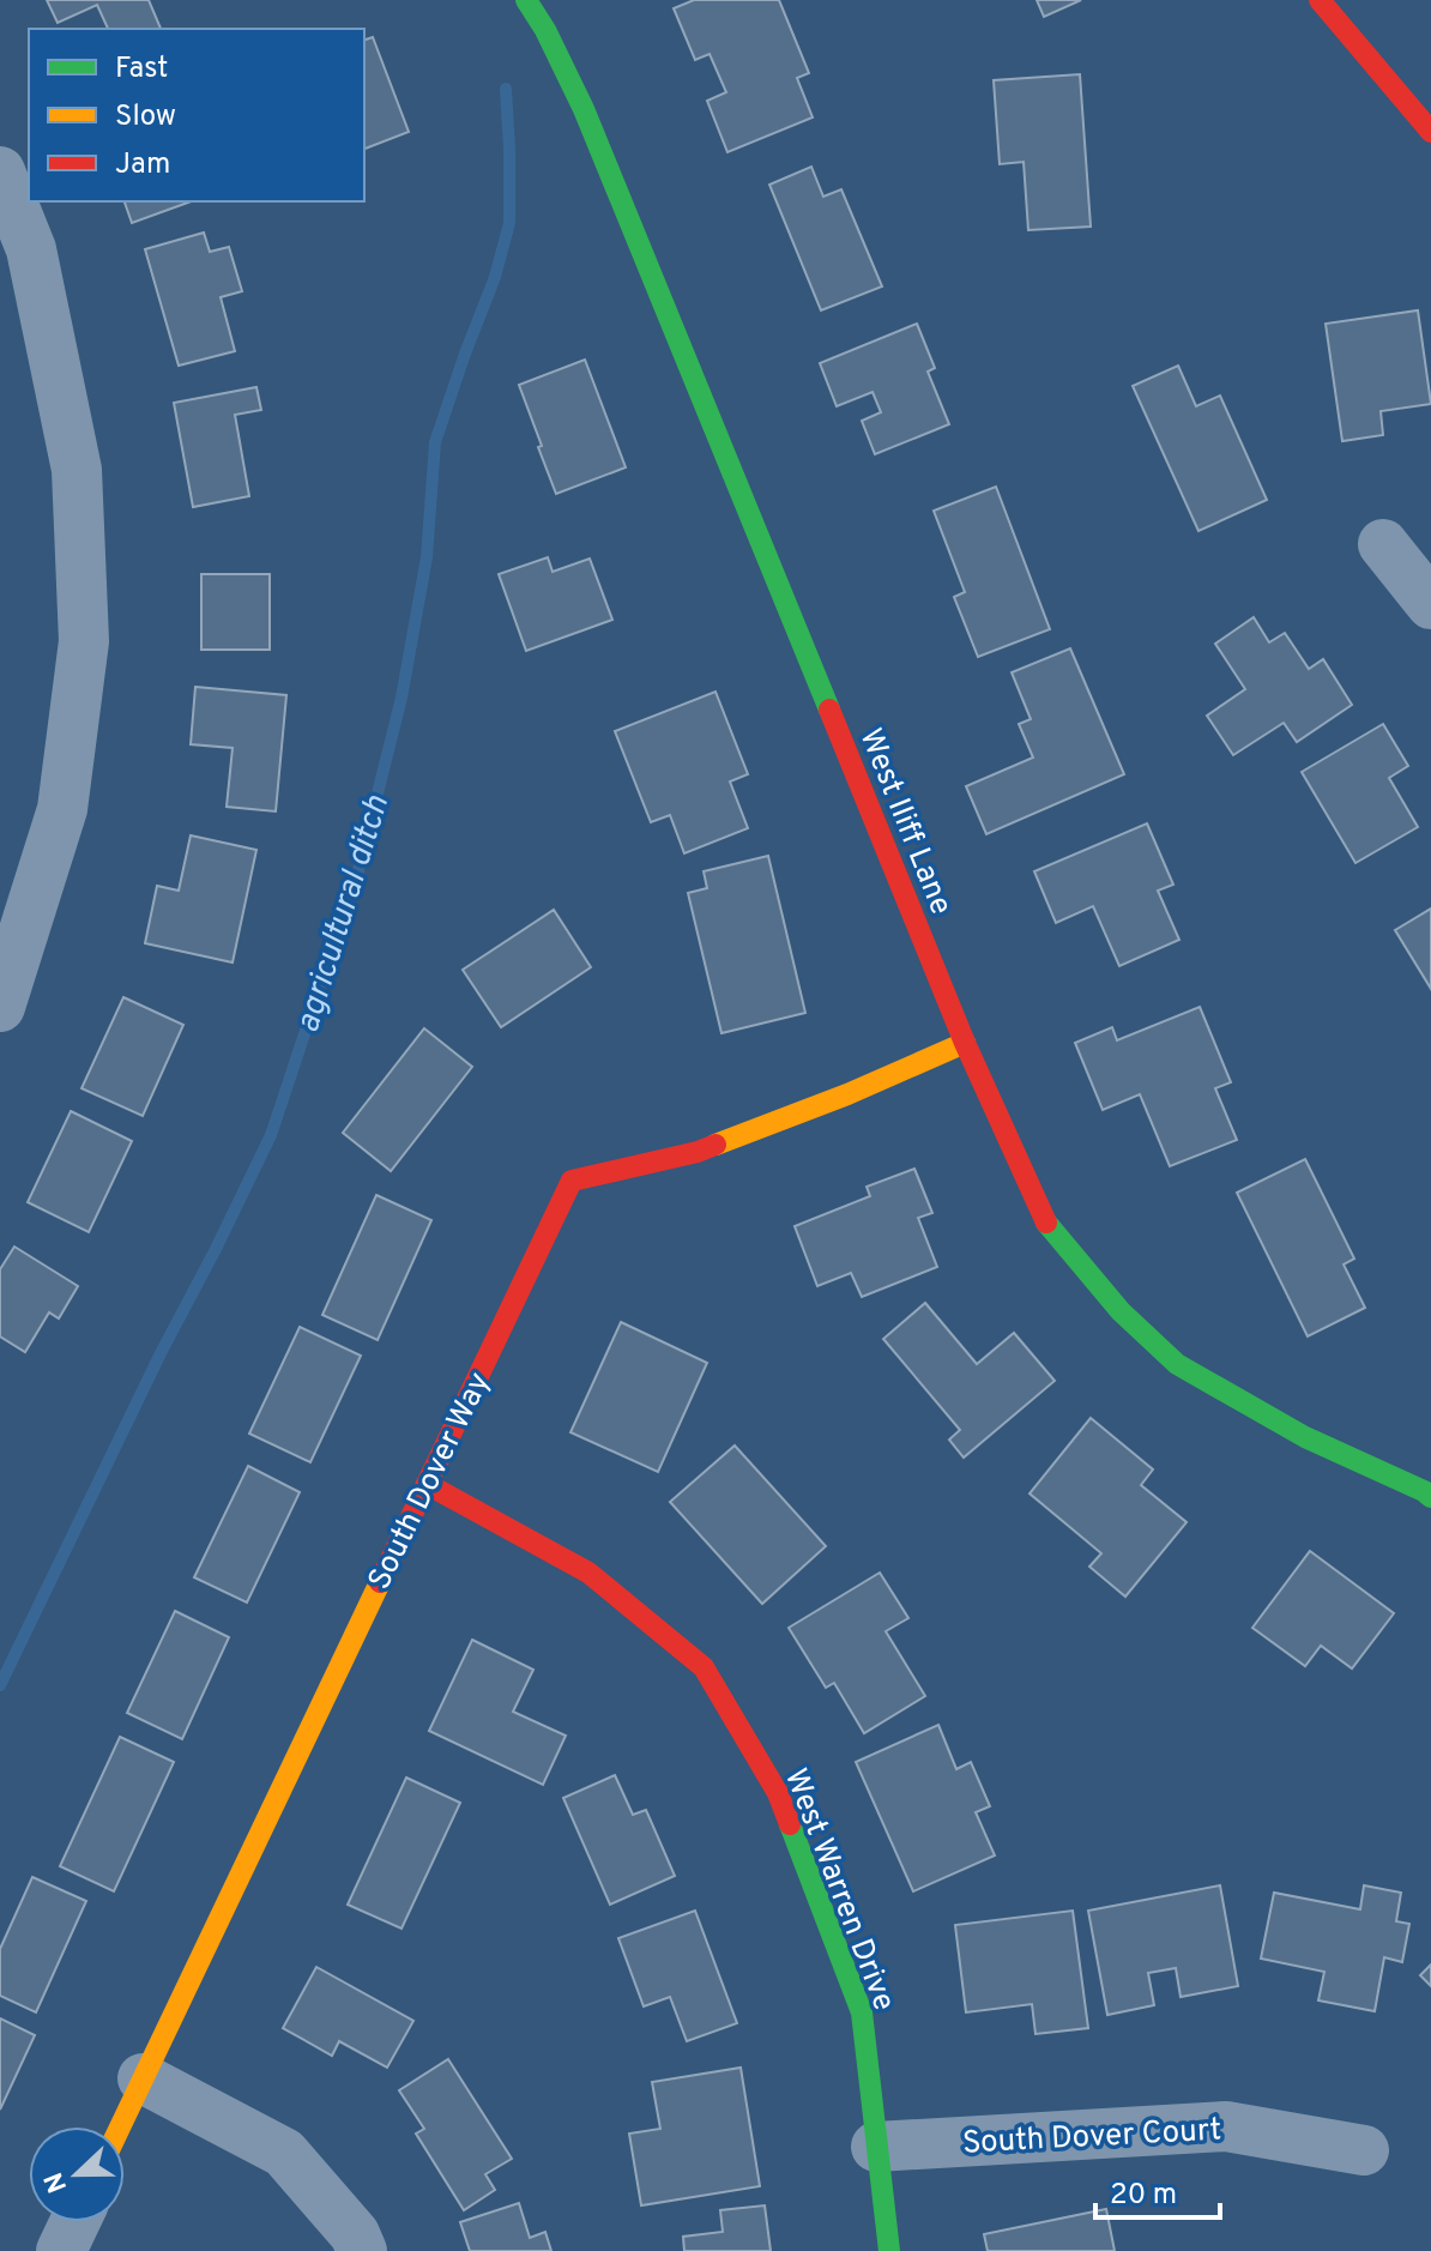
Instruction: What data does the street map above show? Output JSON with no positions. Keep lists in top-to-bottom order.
{
  "streets": {
    "street": [
      "West Iliff Lane",
      "South Dover Way",
      "West Warren Drive",
      "South Dover Court"
    ]
  },
  "crossings": [
    ["West Iliff Lane", "South Dover Way"],
    ["South Dover Way", "West Warren Drive"],
    ["West Warren Drive", "South Dover Court"]
  ],
  "water": ["agricultural ditch"],
  "legend": ["Fast", "Slow", "Jam"],
  "scale_bar": "20 m",
  "north": "left"
}
